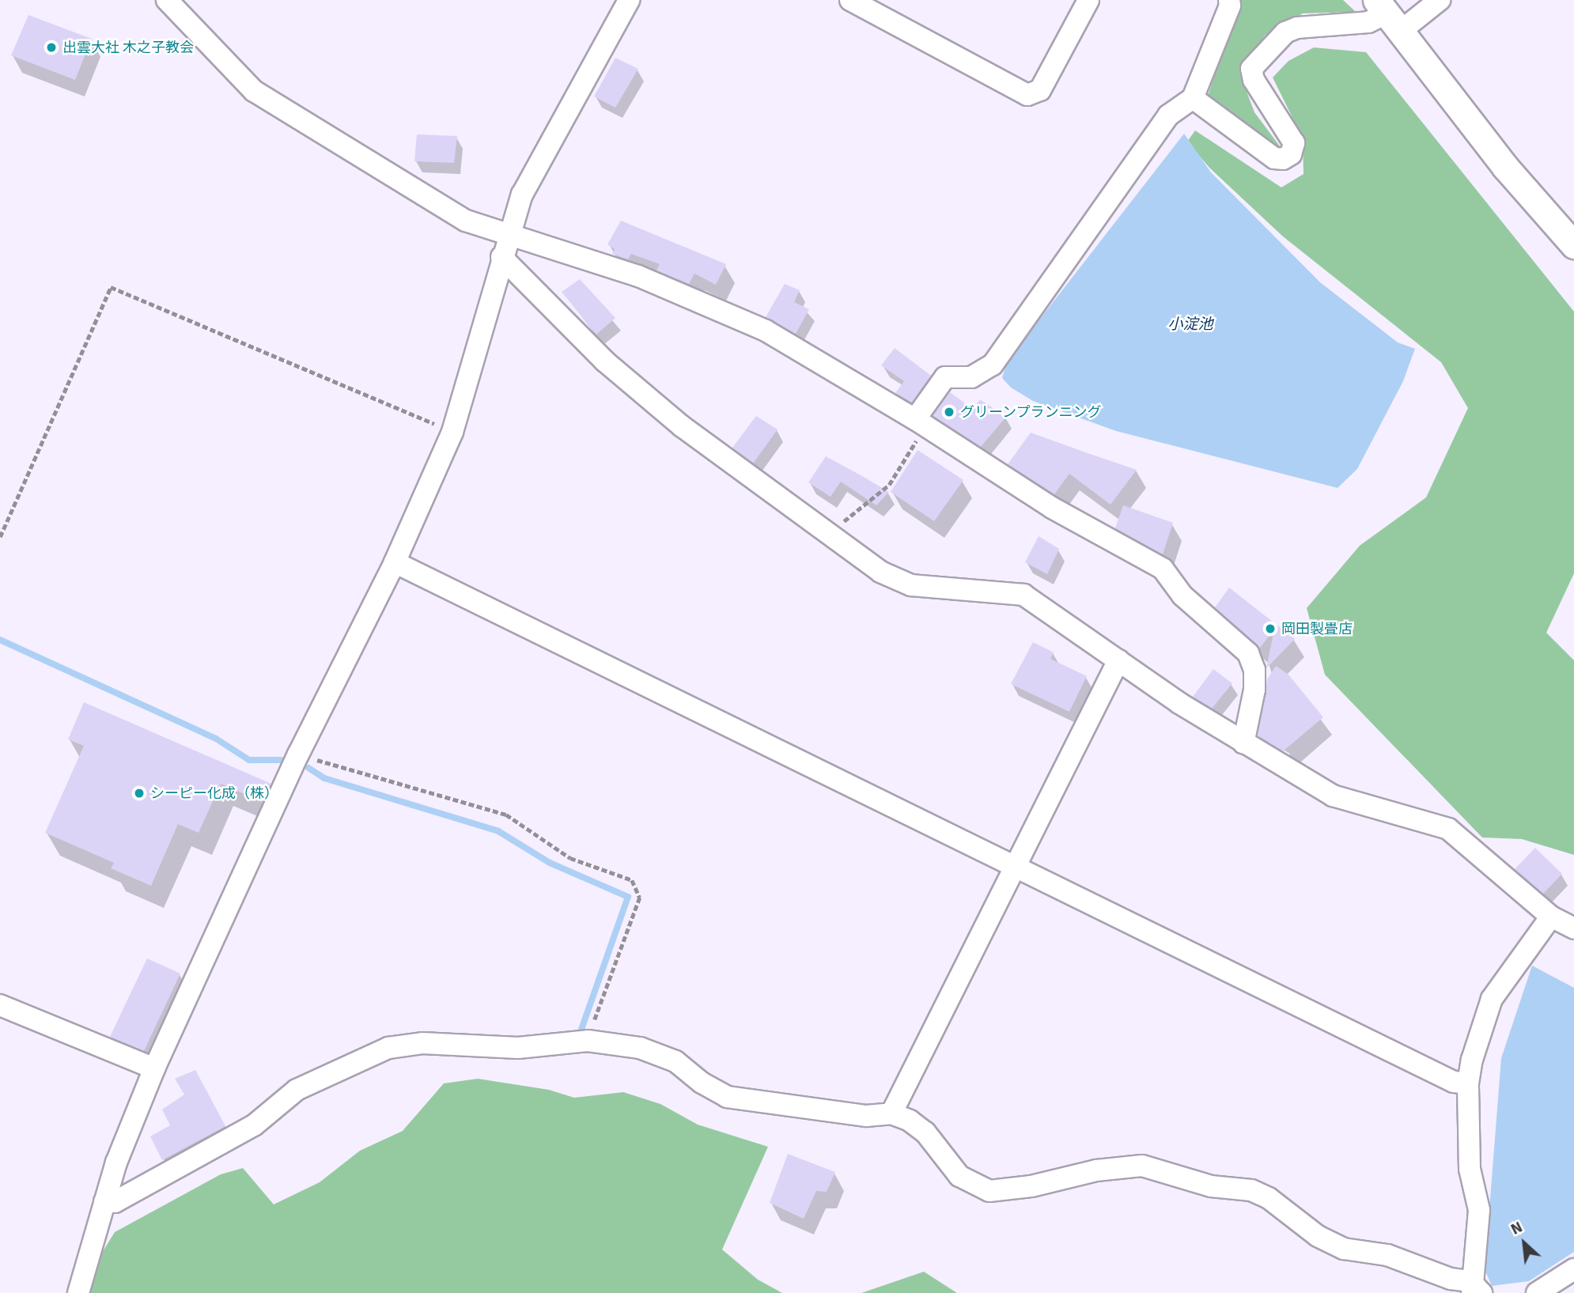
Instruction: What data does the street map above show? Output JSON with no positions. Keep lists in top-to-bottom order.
{
  "water": ["小淀池"],
  "places": [
    "出雲大社 木之子教会",
    "グリーンプランニング",
    "岡田製畳店",
    "シーピー化成（株）"
  ],
  "north": "top left"
}
